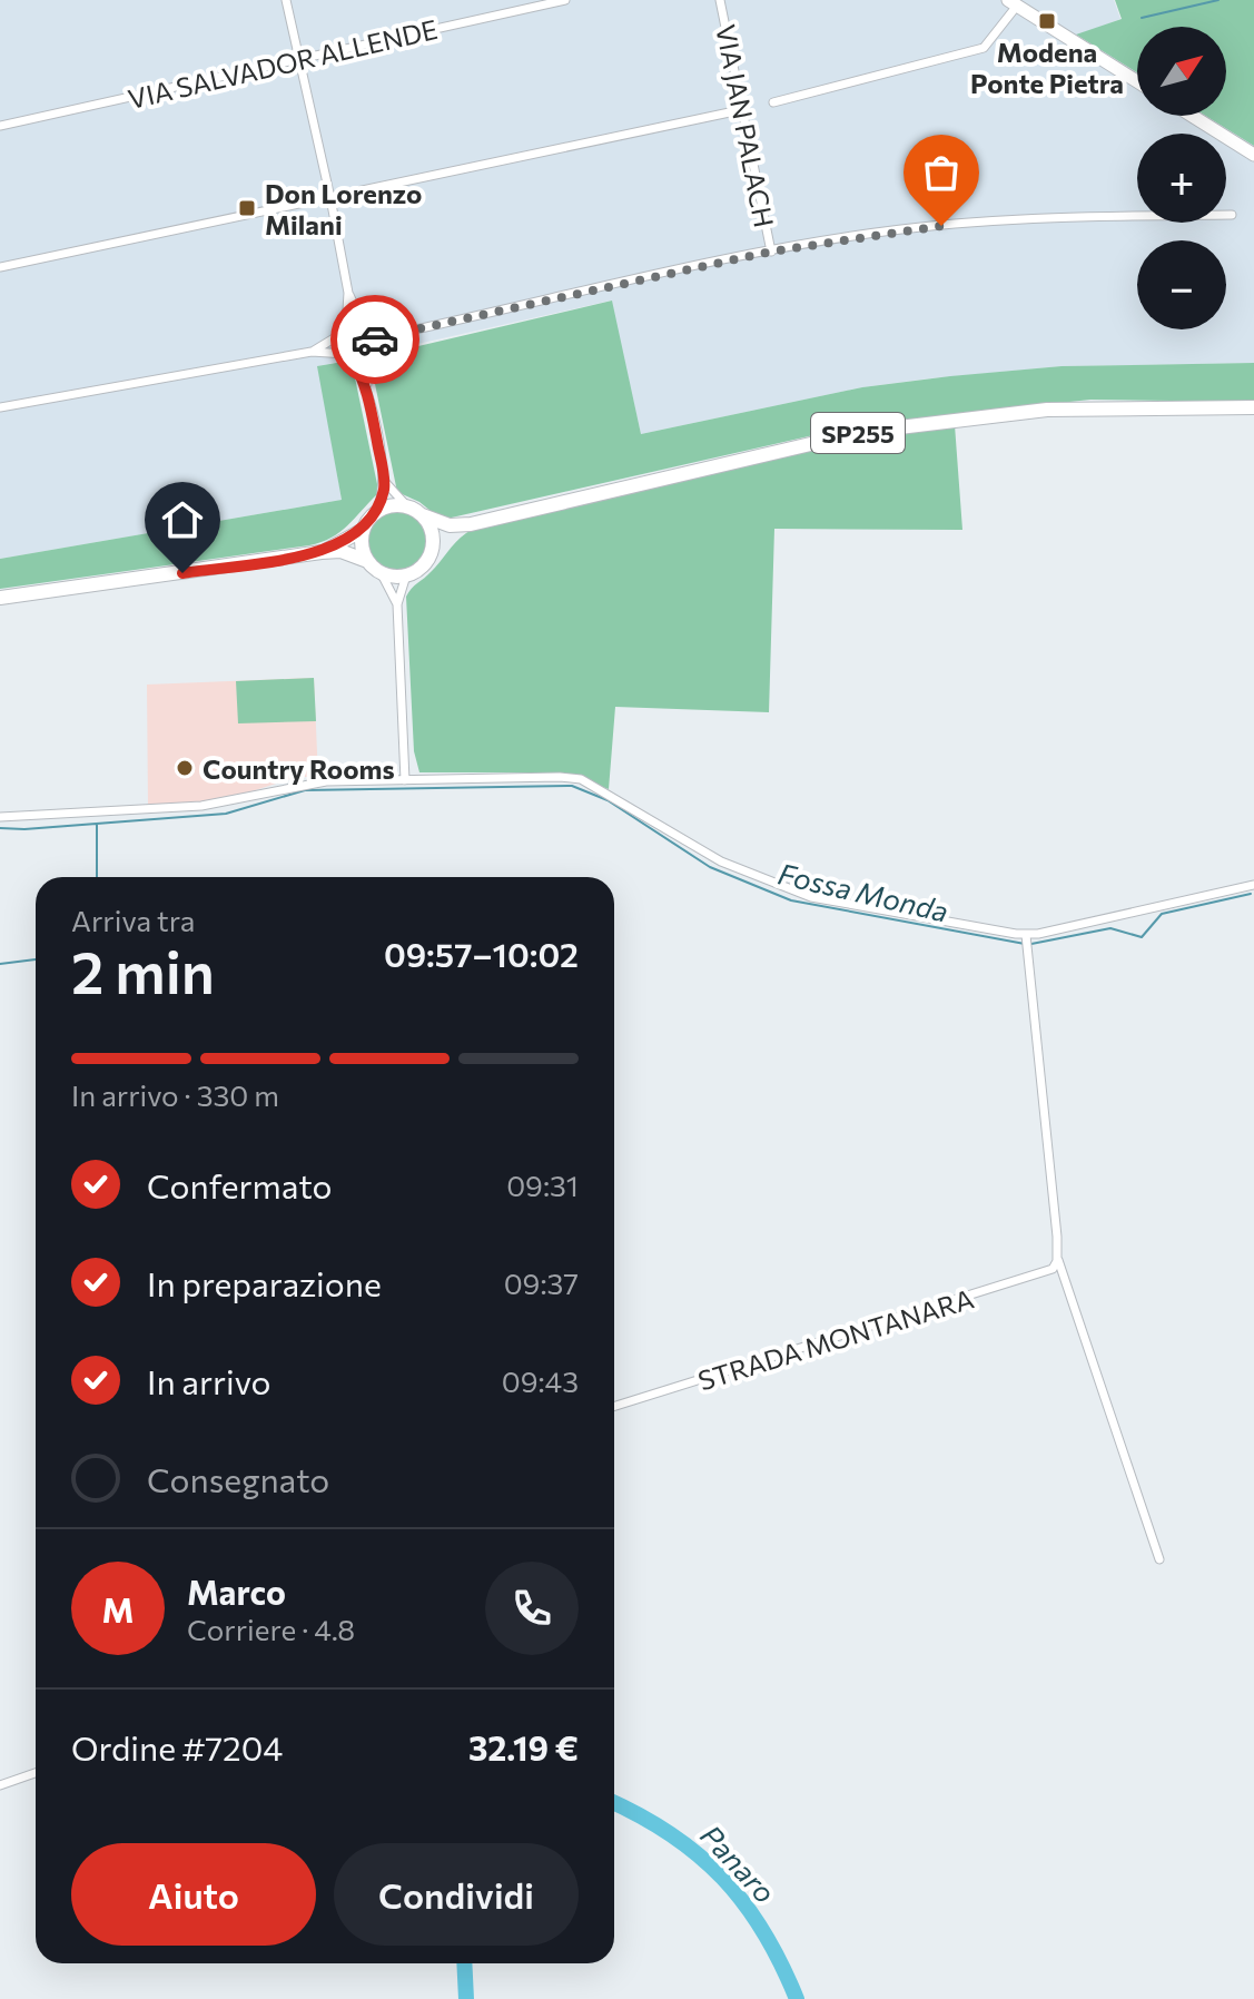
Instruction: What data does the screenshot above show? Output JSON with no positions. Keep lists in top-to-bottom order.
{
  "streets": {
    "main road": ["SP255"],
    "street": ["VIA SALVADOR ALLENDE", "VIA JAN PALACH", "STRADA MONTANARA"]
  },
  "water": ["Fossa Monda", "Panaro"],
  "places": {
    "transit": ["Modena Ponte Pietra", "Don Lorenzo Milani"],
    "other": ["Country Rooms"]
  },
  "north": "top right",
  "page": {
    "map_buttons": ["+", "−"],
    "heading": ["2 min", "Arriva tra", "09:57–10:02"],
    "panel": [
      "Marco",
      "Corriere · 4.8",
      "Ordine #7204",
      "32.19 €"
    ],
    "bar": "In arrivo · 330 m",
    "list": [
      ["Confermato", "09:31"],
      ["In preparazione", "09:37"],
      ["In arrivo", "09:43"],
      "Consegnato"
    ],
    "round": "M",
    "buttons": ["Aiuto", "Condividi"]
  }
}
